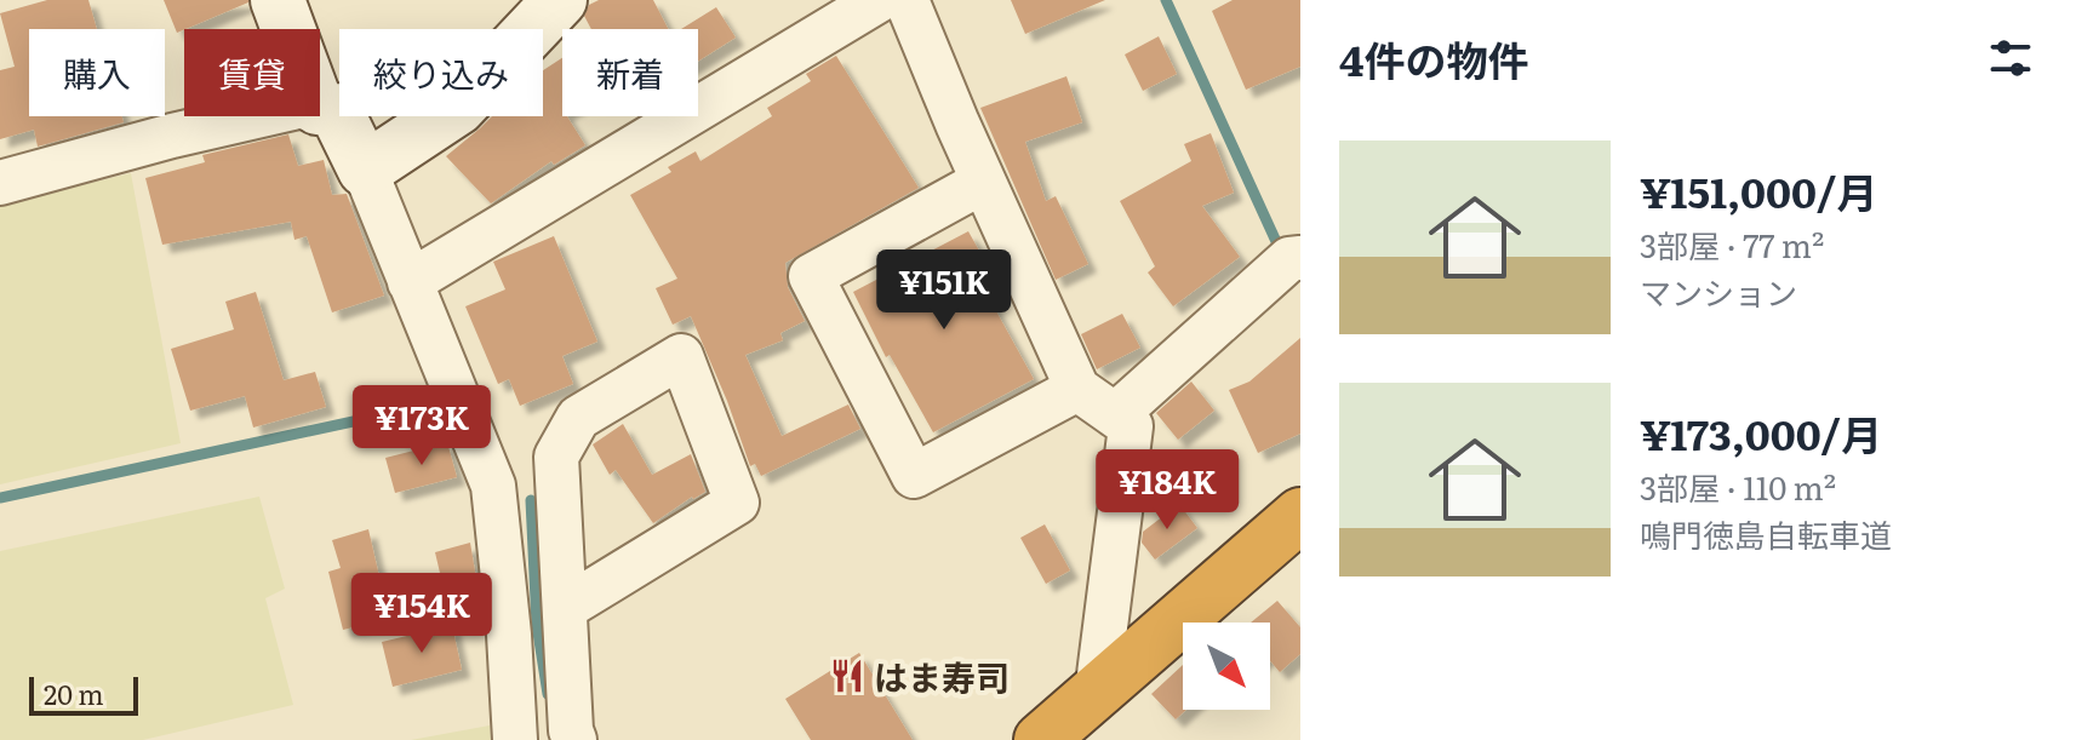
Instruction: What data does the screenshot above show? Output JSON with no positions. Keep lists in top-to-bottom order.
{
  "places": {
    "restaurant": ["はま寿司"]
  },
  "scale_bar": "20 m",
  "north": "bottom right",
  "page": {
    "heading": "4件の物件",
    "chip": [
      "購入",
      "賃貸",
      "絞り込み",
      "新着"
    ],
    "list": [
      {
        "name": "¥151,000/月",
        "note": "3部屋 · 77 m² · マンション"
      },
      {
        "name": "¥173,000/月",
        "note": "3部屋 · 110 m² · 鳴門徳島自転車道"
      }
    ],
    "price": [
      "¥151K",
      "¥173K",
      "¥184K",
      "¥154K"
    ],
    "scale": "20 m"
  }
}
